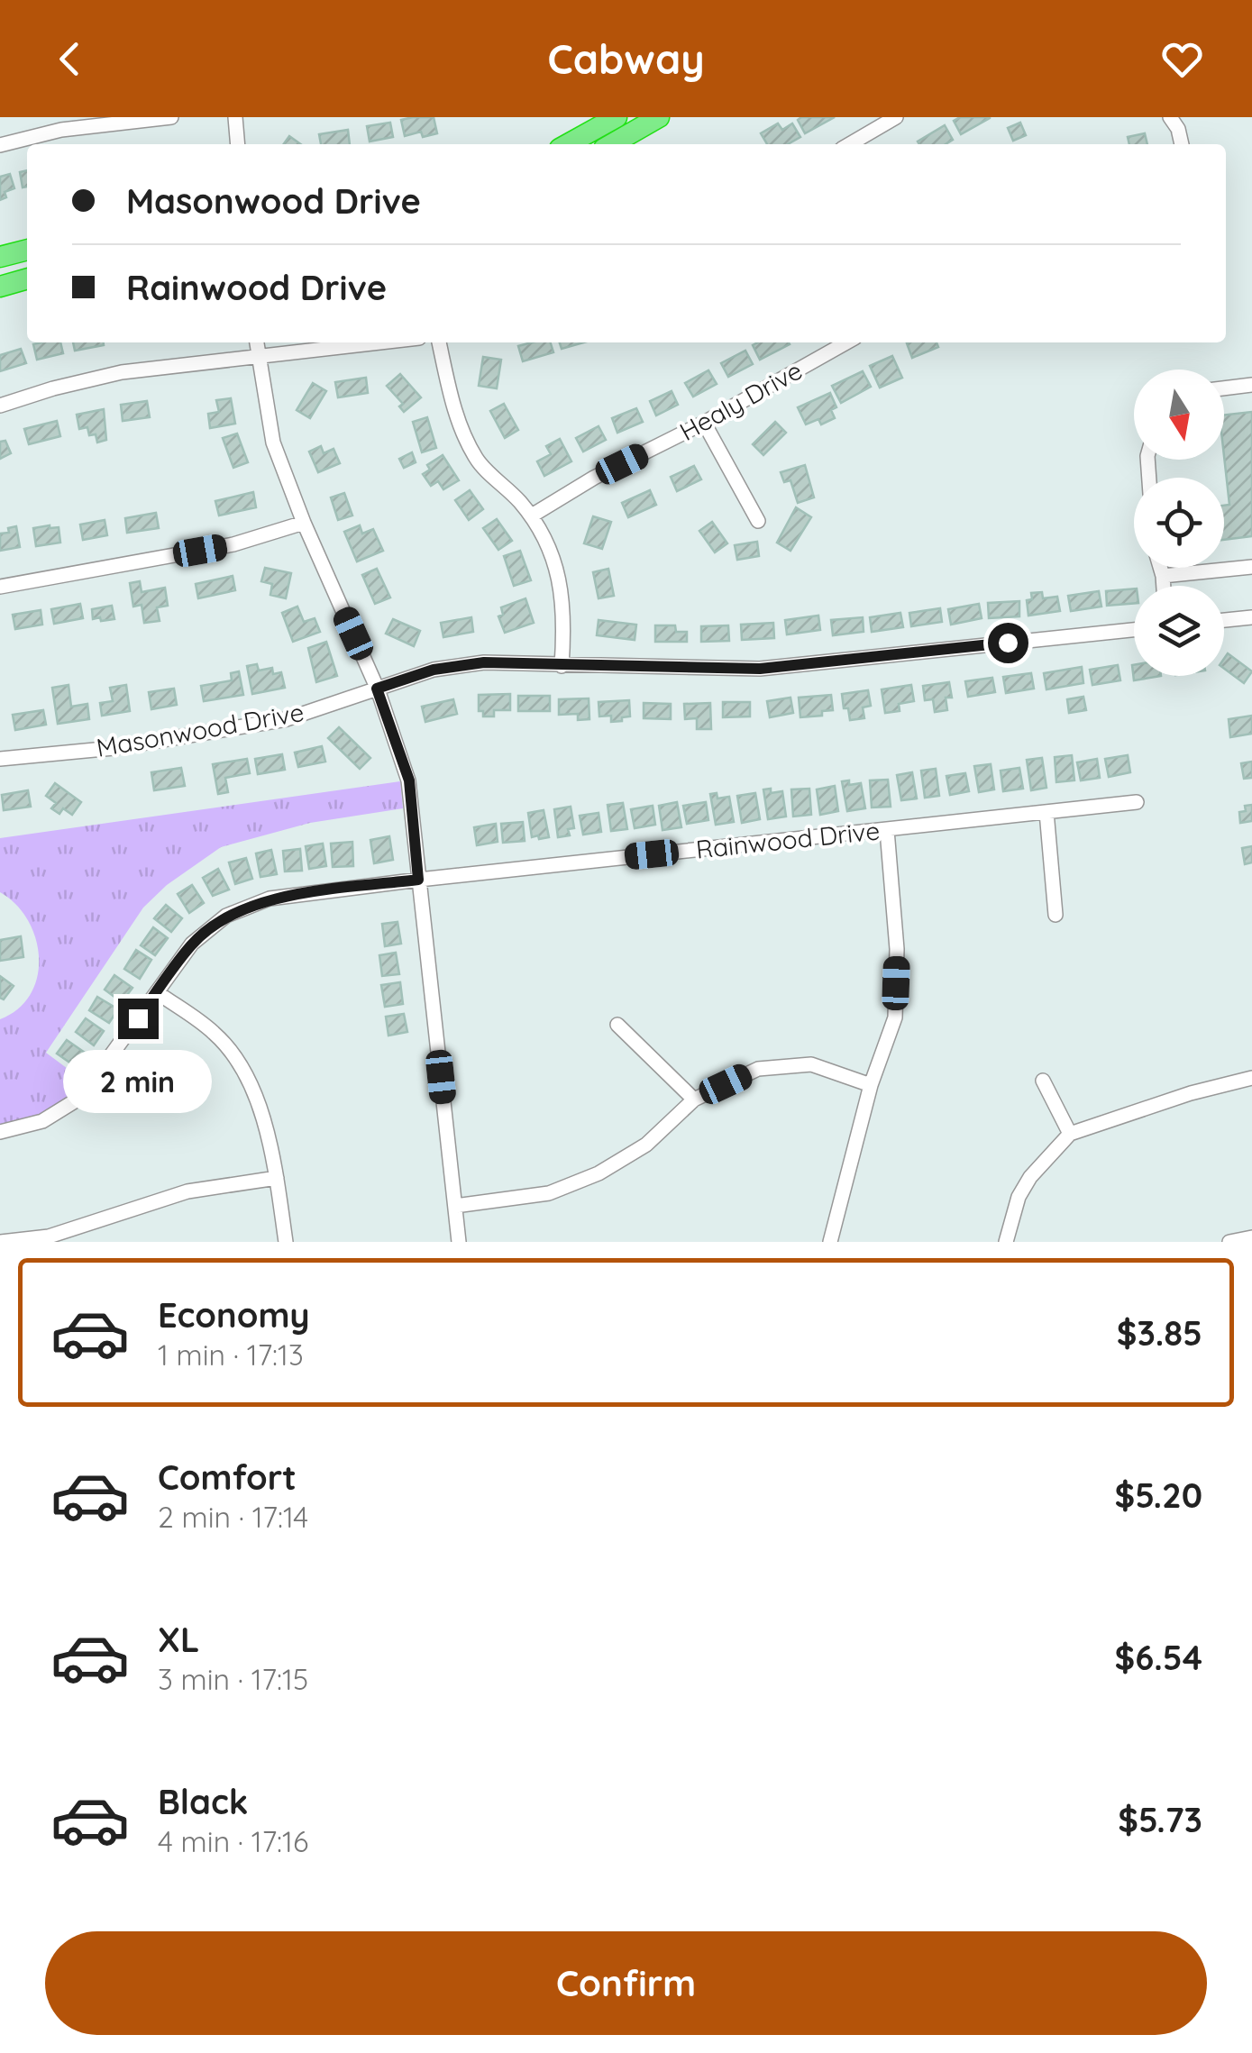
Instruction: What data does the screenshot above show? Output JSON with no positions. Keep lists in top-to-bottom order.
{
  "streets": {
    "street": ["Healy Drive", "Masonwood Drive", "Rainwood Drive"]
  },
  "north": "bottom",
  "page": {
    "header": "Cabway",
    "banner": ["Masonwood Drive", "Rainwood Drive"],
    "bubble": "2 min",
    "list": [
      {
        "name": "Economy",
        "note": "1 min · 17:13",
        "value": "$3.85"
      },
      {
        "name": "Comfort",
        "note": "2 min · 17:14",
        "value": "$5.20"
      },
      {
        "name": "XL",
        "note": "3 min · 17:15",
        "value": "$6.54"
      },
      {
        "name": "Black",
        "note": "4 min · 17:16",
        "value": "$5.73"
      }
    ],
    "buttons": "Confirm"
  }
}
